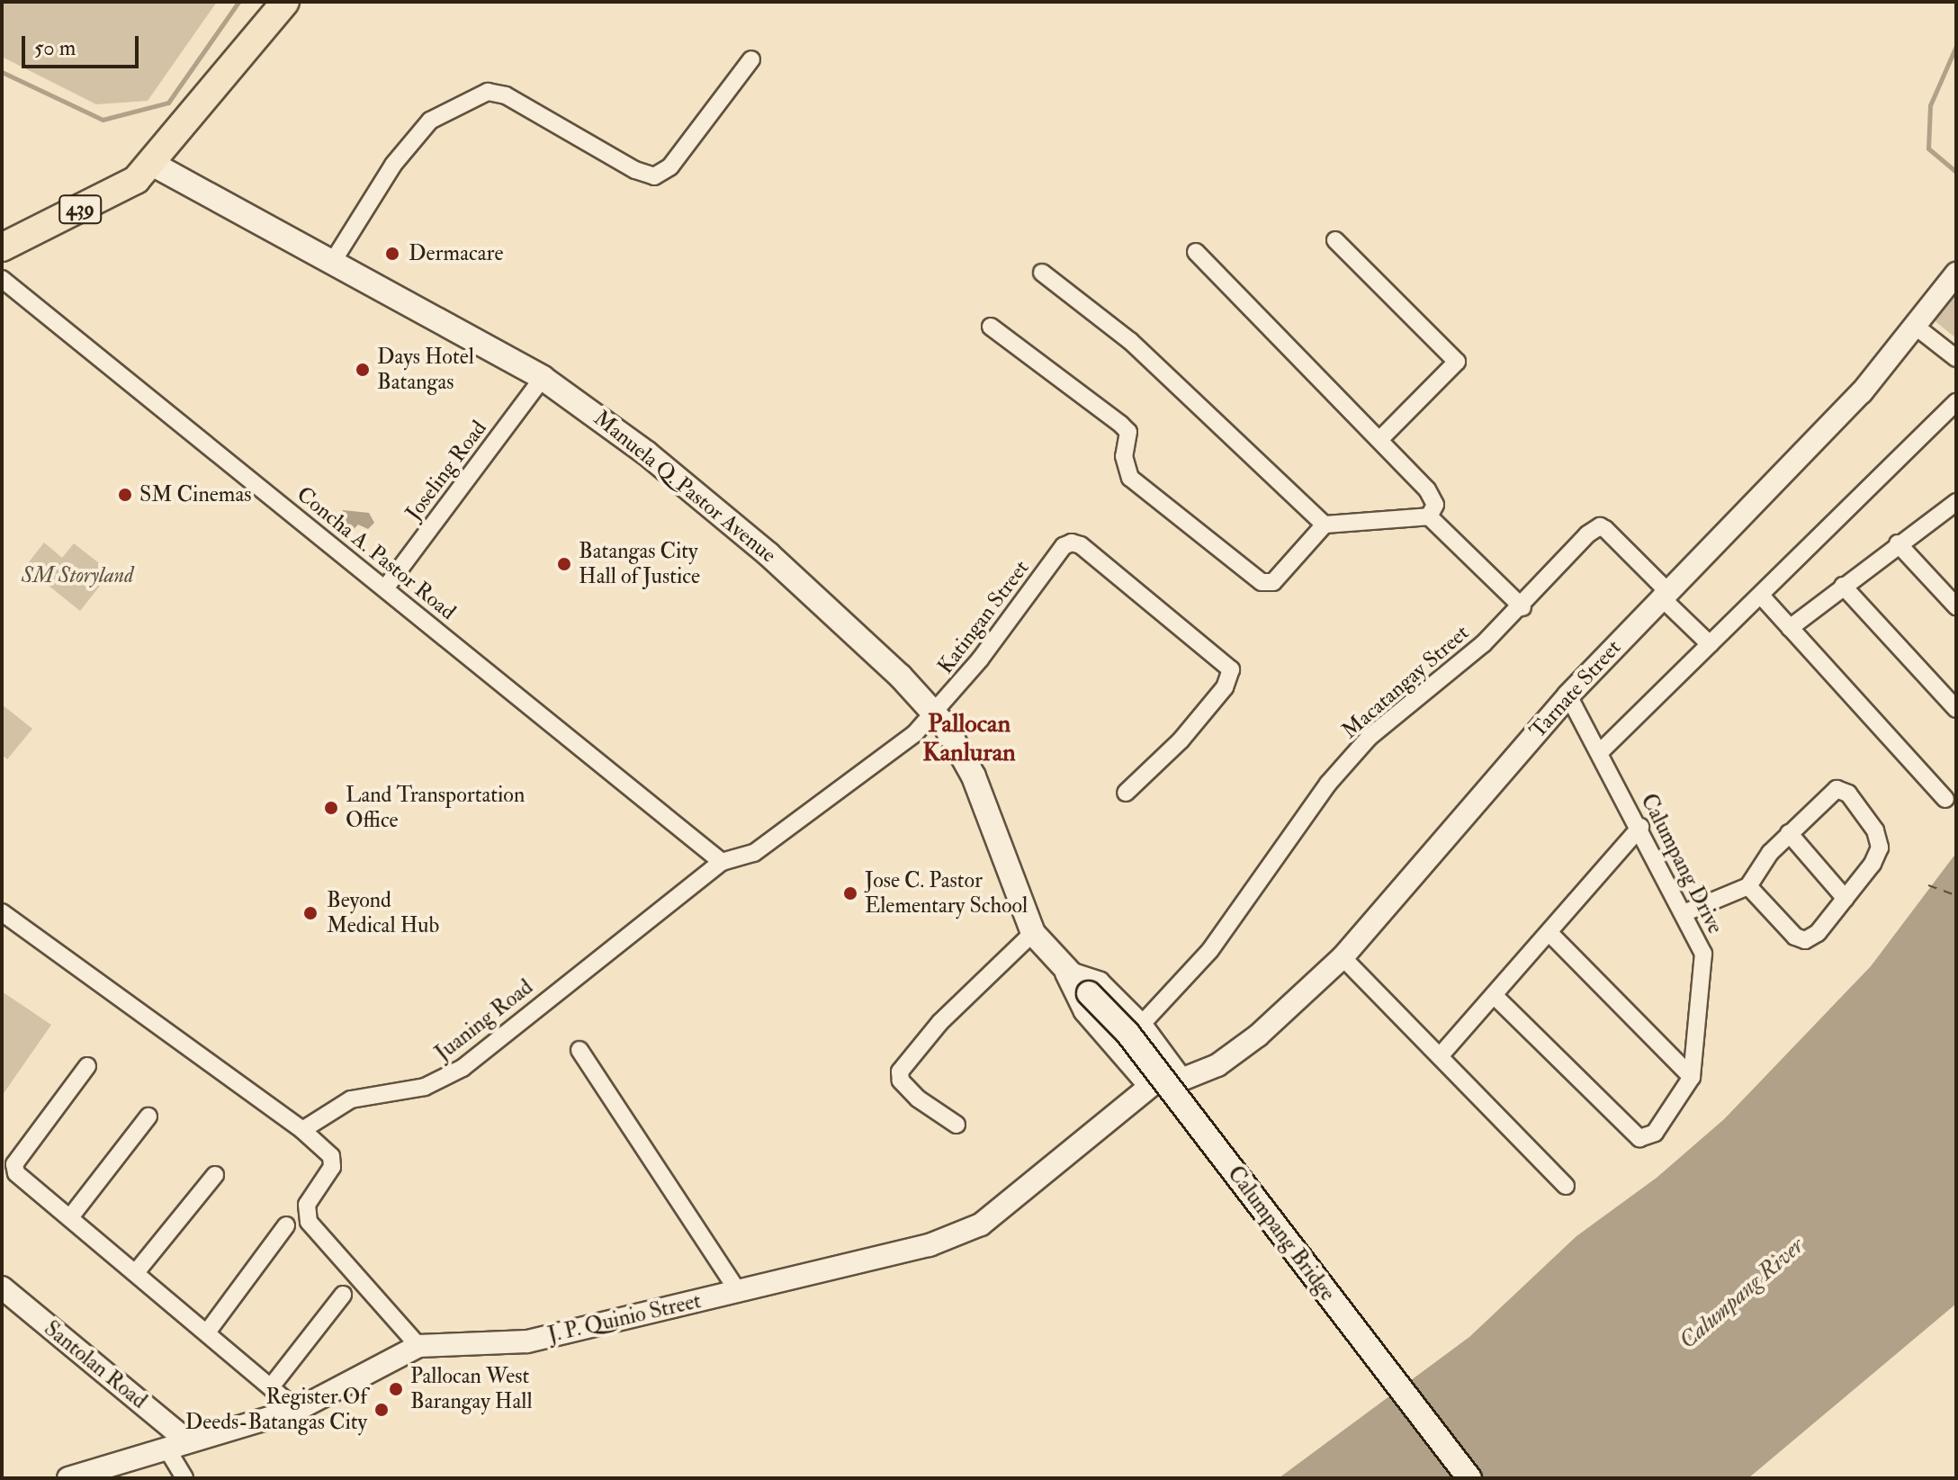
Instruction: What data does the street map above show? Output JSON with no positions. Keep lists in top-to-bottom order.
{
  "streets": {
    "main road": ["439", "Manuela Q. Pastor Avenue", "Calumpang Bridge"],
    "street": [
      "Joseling Road",
      "Concha A. Pastor Road",
      "Katingan Street",
      "Macatangay Street",
      "Tarnate Street",
      "Calumpang Drive",
      "Juaning Road",
      "J. P. Quinio Street",
      "Santolan Road"
    ]
  },
  "crossings": [
    ["439", "Manuela Q. Pastor Avenue"],
    ["Joseling Road", "Manuela Q. Pastor Avenue"],
    ["Joseling Road", "Concha A. Pastor Road"],
    ["Manuela Q. Pastor Avenue", "Katingan Street"],
    ["Manuela Q. Pastor Avenue", "Juaning Road"],
    ["Manuela Q. Pastor Avenue", "Calumpang Bridge"],
    ["Manuela Q. Pastor Avenue", "J. P. Quinio Street"],
    ["Concha A. Pastor Road", "Juaning Road"],
    ["Katingan Street", "Juaning Road"],
    ["Macatangay Street", "Tarnate Street"],
    ["Tarnate Street", "Calumpang Drive"],
    ["J. P. Quinio Street", "Santolan Road"]
  ],
  "districts": ["Pallocan Kanluran"],
  "water": ["Calumpang River"],
  "parks": ["SM Storyland"],
  "places": [
    "Dermacare",
    "Days Hotel Batangas",
    "SM Cinemas",
    "Batangas City Hall of Justice",
    "Land Transportation Office",
    "Jose C. Pastor Elementary School",
    "Beyond Medical Hub",
    "Pallocan West Barangay Hall",
    "Register Of Deeds-Batangas City"
  ],
  "scale_bar": "50 m"
}
